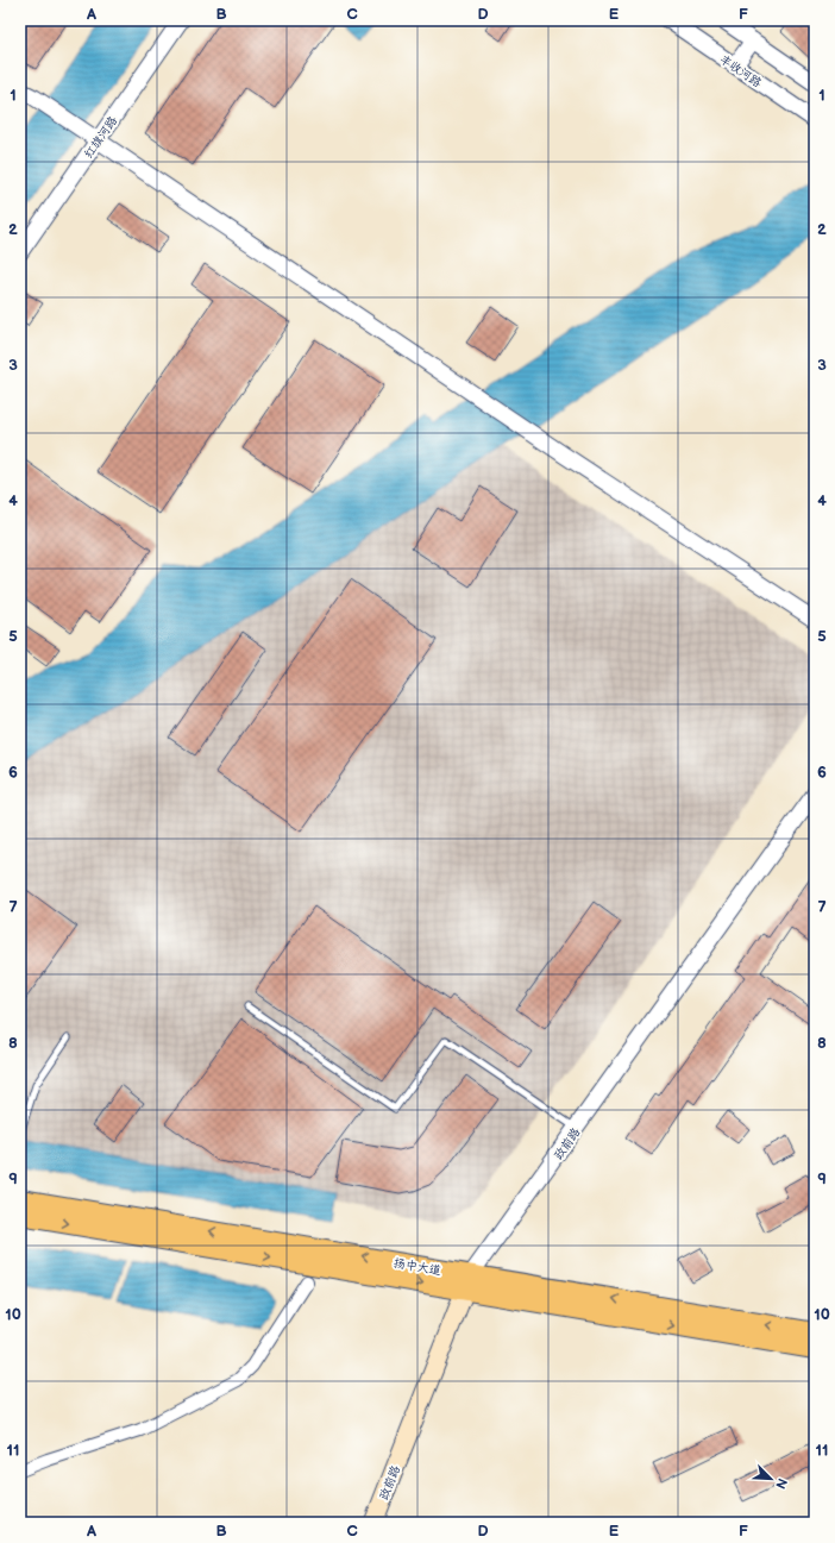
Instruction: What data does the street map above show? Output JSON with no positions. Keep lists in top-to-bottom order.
{
  "streets": {
    "main road": ["政前路", "扬中大道"],
    "street": ["丰收河路", "红旗河路"]
  },
  "crossings": [
    ["政前路", "扬中大道"]
  ],
  "north": "bottom right",
  "grid": {
    "columns": [
      "A",
      "B",
      "C",
      "D",
      "E",
      "F"
    ],
    "rows": [
      "1",
      "2",
      "3",
      "4",
      "5",
      "6",
      "7",
      "8",
      "9",
      "10",
      "11"
    ]
  }
}
